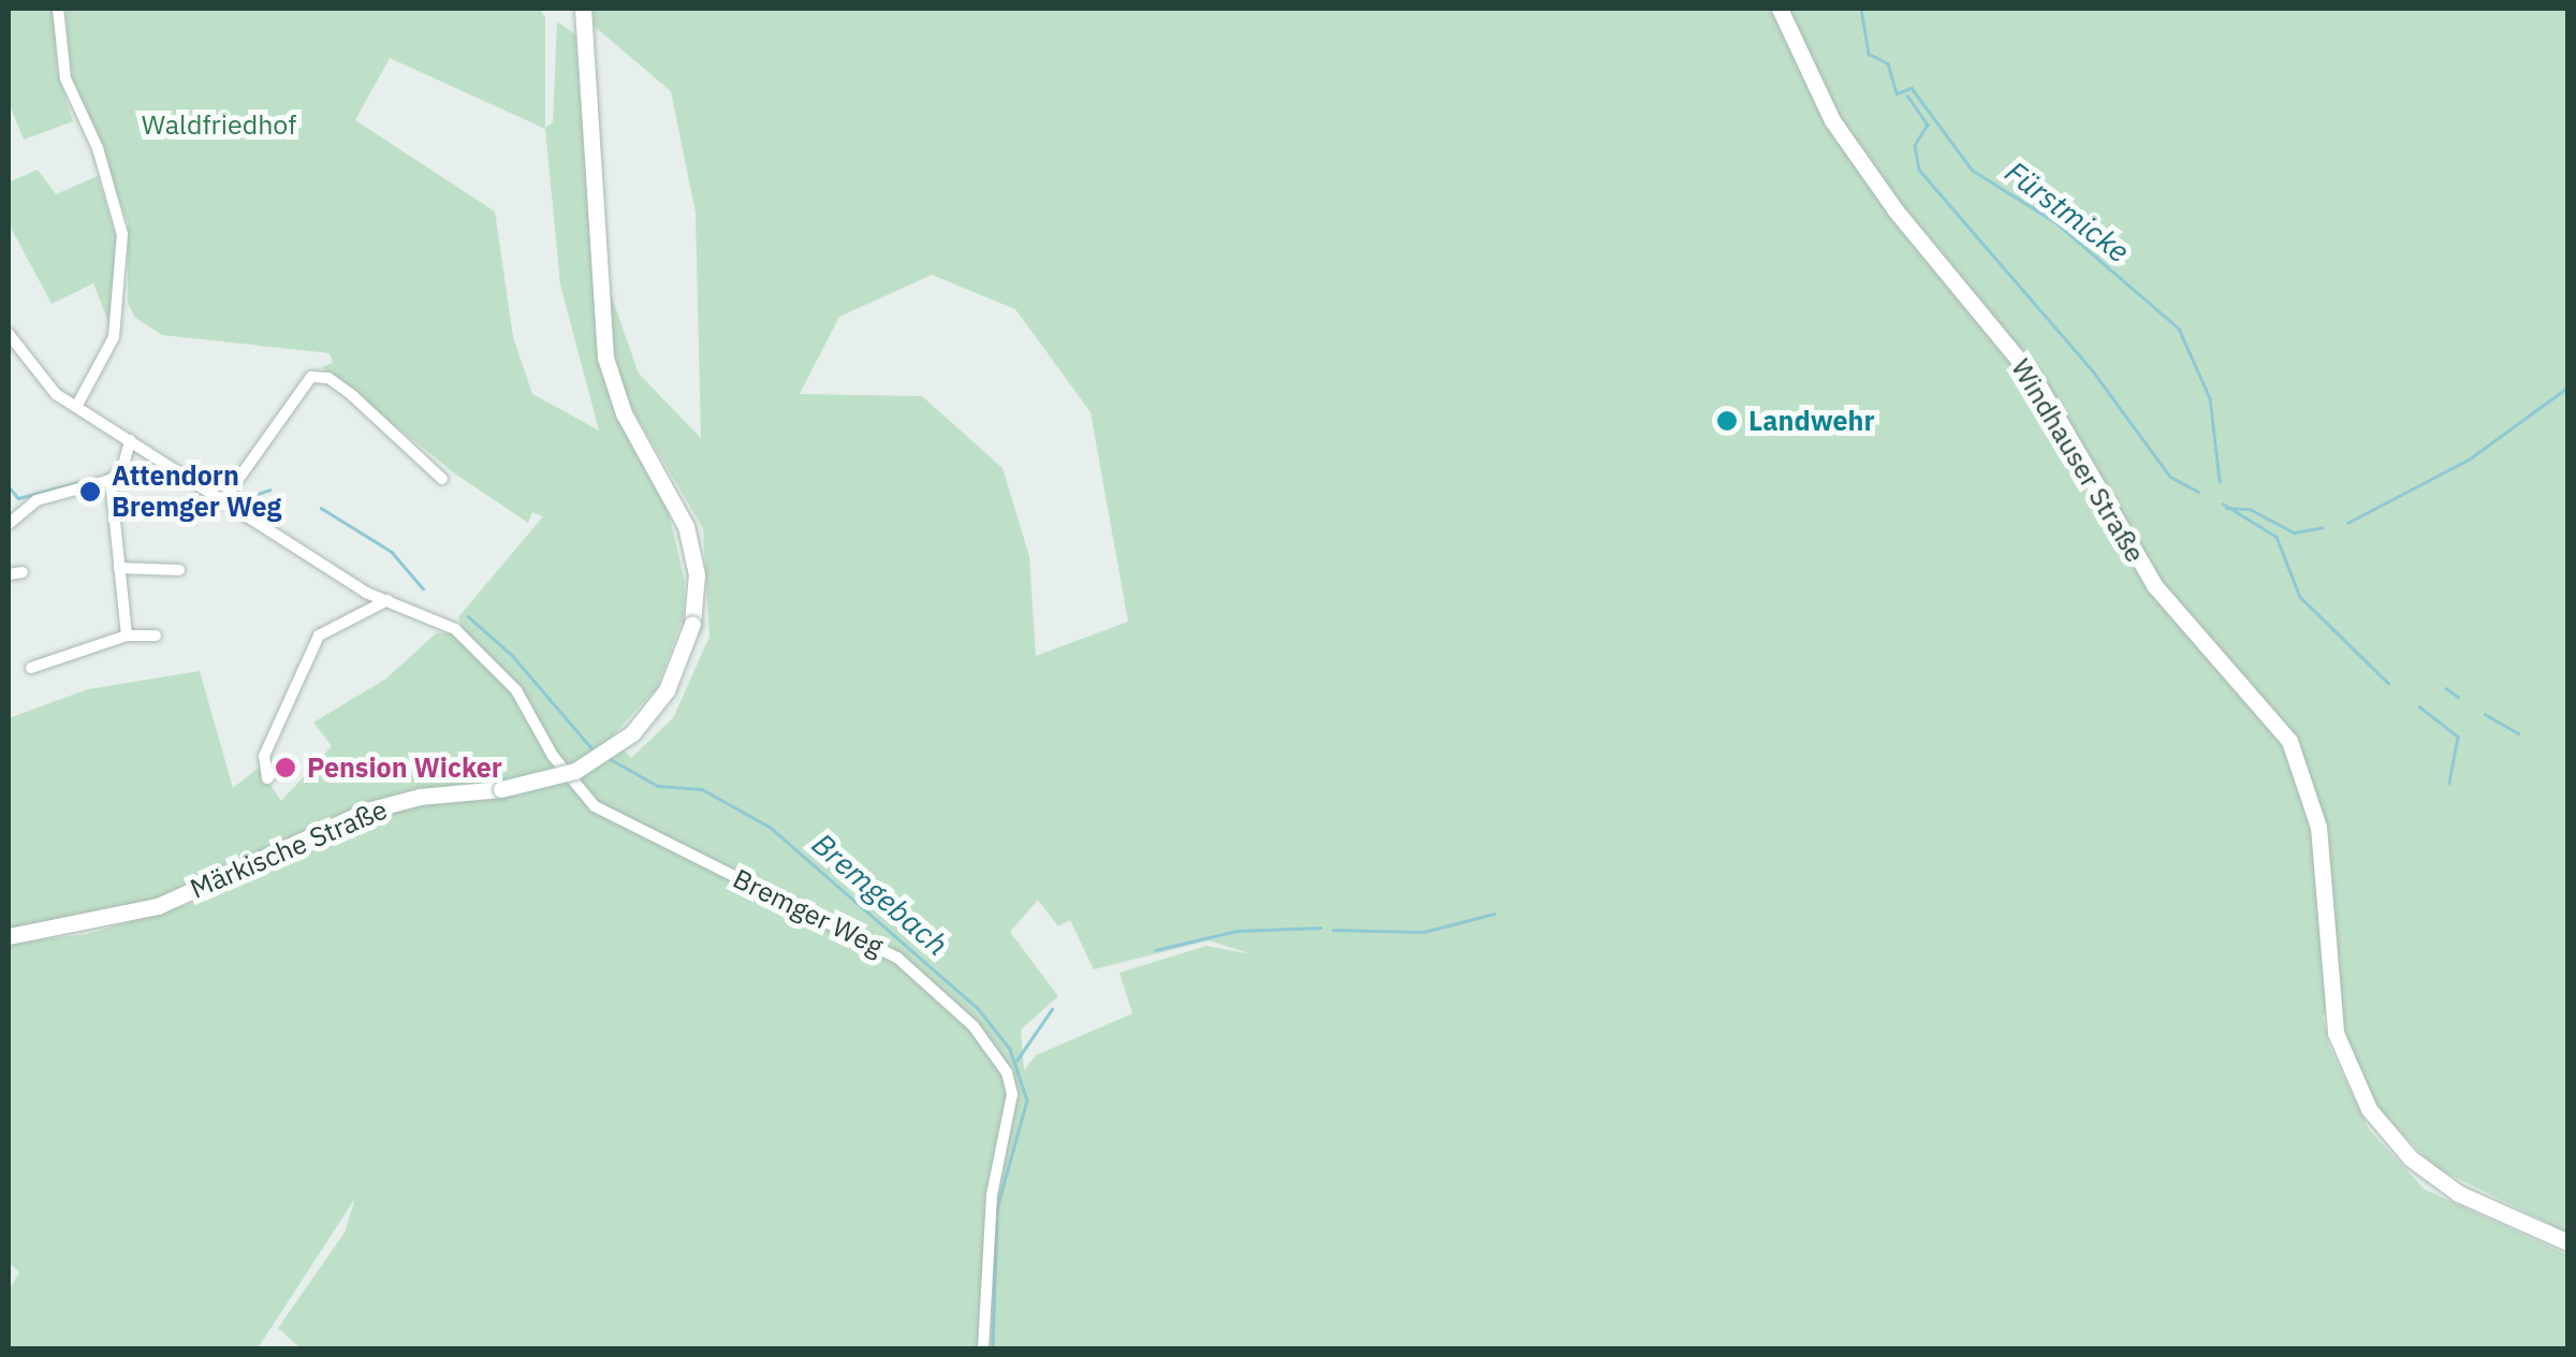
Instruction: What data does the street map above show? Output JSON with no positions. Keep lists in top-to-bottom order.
{
  "streets": {
    "main road": ["Windhauser Straße", "Märkische Straße"],
    "street": ["Bremger Weg"]
  },
  "water": ["Fürstmicke", "Bremgebach"],
  "parks": ["Waldfriedhof"],
  "places": ["Landwehr", "Attendorn Bremger Weg", "Pension Wicker"]
}
